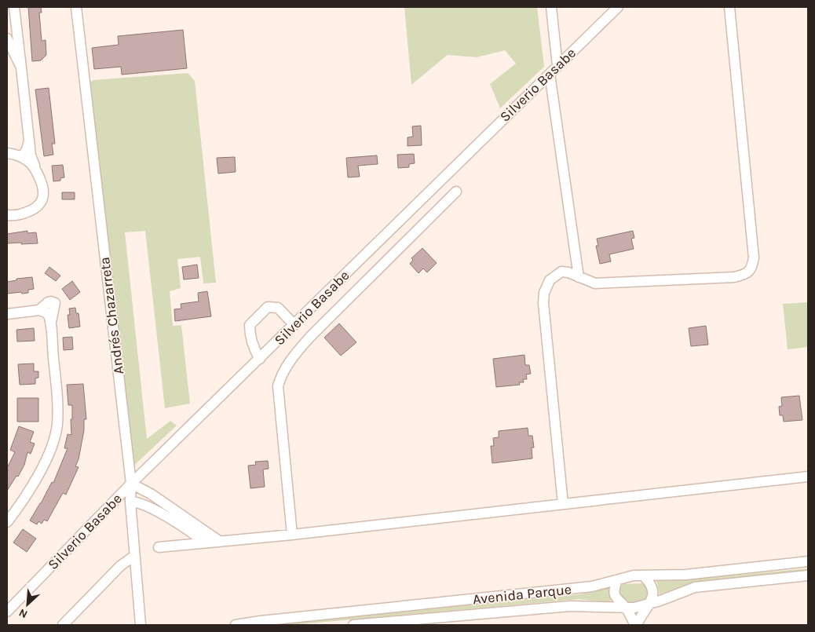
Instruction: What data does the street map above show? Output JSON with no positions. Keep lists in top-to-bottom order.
{
  "streets": {
    "street": ["Silverio Basabe", "Andrés Chazarreta", "Avenida Parque"]
  },
  "crossings": [
    ["Silverio Basabe", "Andrés Chazarreta"]
  ],
  "north": "bottom left"
}
